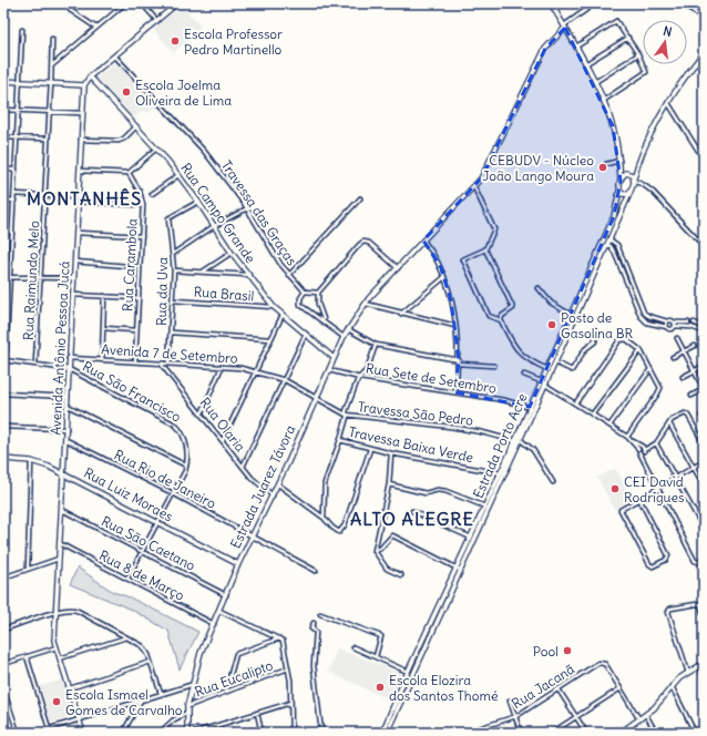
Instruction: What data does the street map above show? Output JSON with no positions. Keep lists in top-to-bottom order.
{
  "streets": {
    "street": [
      "Rua Campo Grande",
      "Travessa das Graças",
      "Rua Carambola",
      "Rua Raimundo Melo",
      "Rua da Uva",
      "Rua Brasil",
      "Avenida Antônio Pessoa Jucá",
      "Avenida 7 de Setembro",
      "Rua Sete de Setembro",
      "Rua São Francisco",
      "Travessa São Pedro",
      "Rua Olaria",
      "Travessa Baixa Verde",
      "Estrada Porto Acre",
      "Rua Rio de Janeiro",
      "Estrada Juarez Távora",
      "Rua Luiz Moraes",
      "Rua São Caetano",
      "Rua 8 de Março",
      "Rua Eucalipto",
      "Rua Jacanã"
    ]
  },
  "crossings": [
    ["Rua Campo Grande", "Rua da Uva"],
    ["Rua Campo Grande", "Rua Brasil"],
    ["Rua Campo Grande", "Avenida Antônio Pessoa Jucá"],
    ["Rua Campo Grande", "Estrada Juarez Távora"],
    ["Travessa das Graças", "Avenida Antônio Pessoa Jucá"],
    ["Rua Carambola", "Avenida 7 de Setembro"],
    ["Rua Raimundo Melo", "Rua São Francisco"],
    ["Rua da Uva", "Rua Brasil"],
    ["Rua da Uva", "Avenida 7 de Setembro"],
    ["Avenida Antônio Pessoa Jucá", "Avenida 7 de Setembro"],
    ["Avenida Antônio Pessoa Jucá", "Rua São Francisco"],
    ["Avenida Antônio Pessoa Jucá", "Rua Rio de Janeiro"],
    ["Avenida Antônio Pessoa Jucá", "Rua Luiz Moraes"],
    ["Avenida Antônio Pessoa Jucá", "Rua São Caetano"],
    ["Avenida Antônio Pessoa Jucá", "Rua 8 de Março"],
    ["Avenida 7 de Setembro", "Travessa São Pedro"],
    ["Avenida 7 de Setembro", "Rua Olaria"],
    ["Avenida 7 de Setembro", "Estrada Juarez Távora"],
    ["Rua Sete de Setembro", "Estrada Porto Acre"],
    ["Rua Sete de Setembro", "Estrada Juarez Távora"],
    ["Travessa São Pedro", "Estrada Porto Acre"],
    ["Travessa São Pedro", "Estrada Juarez Távora"],
    ["Rua Olaria", "Estrada Juarez Távora"],
    ["Travessa Baixa Verde", "Estrada Porto Acre"],
    ["Rua Rio de Janeiro", "Estrada Juarez Távora"],
    ["Estrada Juarez Távora", "Rua Luiz Moraes"],
    ["Estrada Juarez Távora", "Rua São Caetano"],
    ["Estrada Juarez Távora", "Rua 8 de Março"],
    ["Estrada Juarez Távora", "Rua Eucalipto"]
  ],
  "districts": ["MONTANHÊS", "ALTO ALEGRE"],
  "places": [
    "Escola Professor Pedro Martinello",
    "Escola Joelma Oliveira de Lima",
    "CEBUDV - Núcleo João Lango Moura",
    "Posto de Gasolina BR",
    "CEI David Rodrigues",
    "Pool",
    "Escola Elozira dos Santos Thomé",
    "Escola Ismael Gomes de Carvalho"
  ],
  "north": "top"
}
